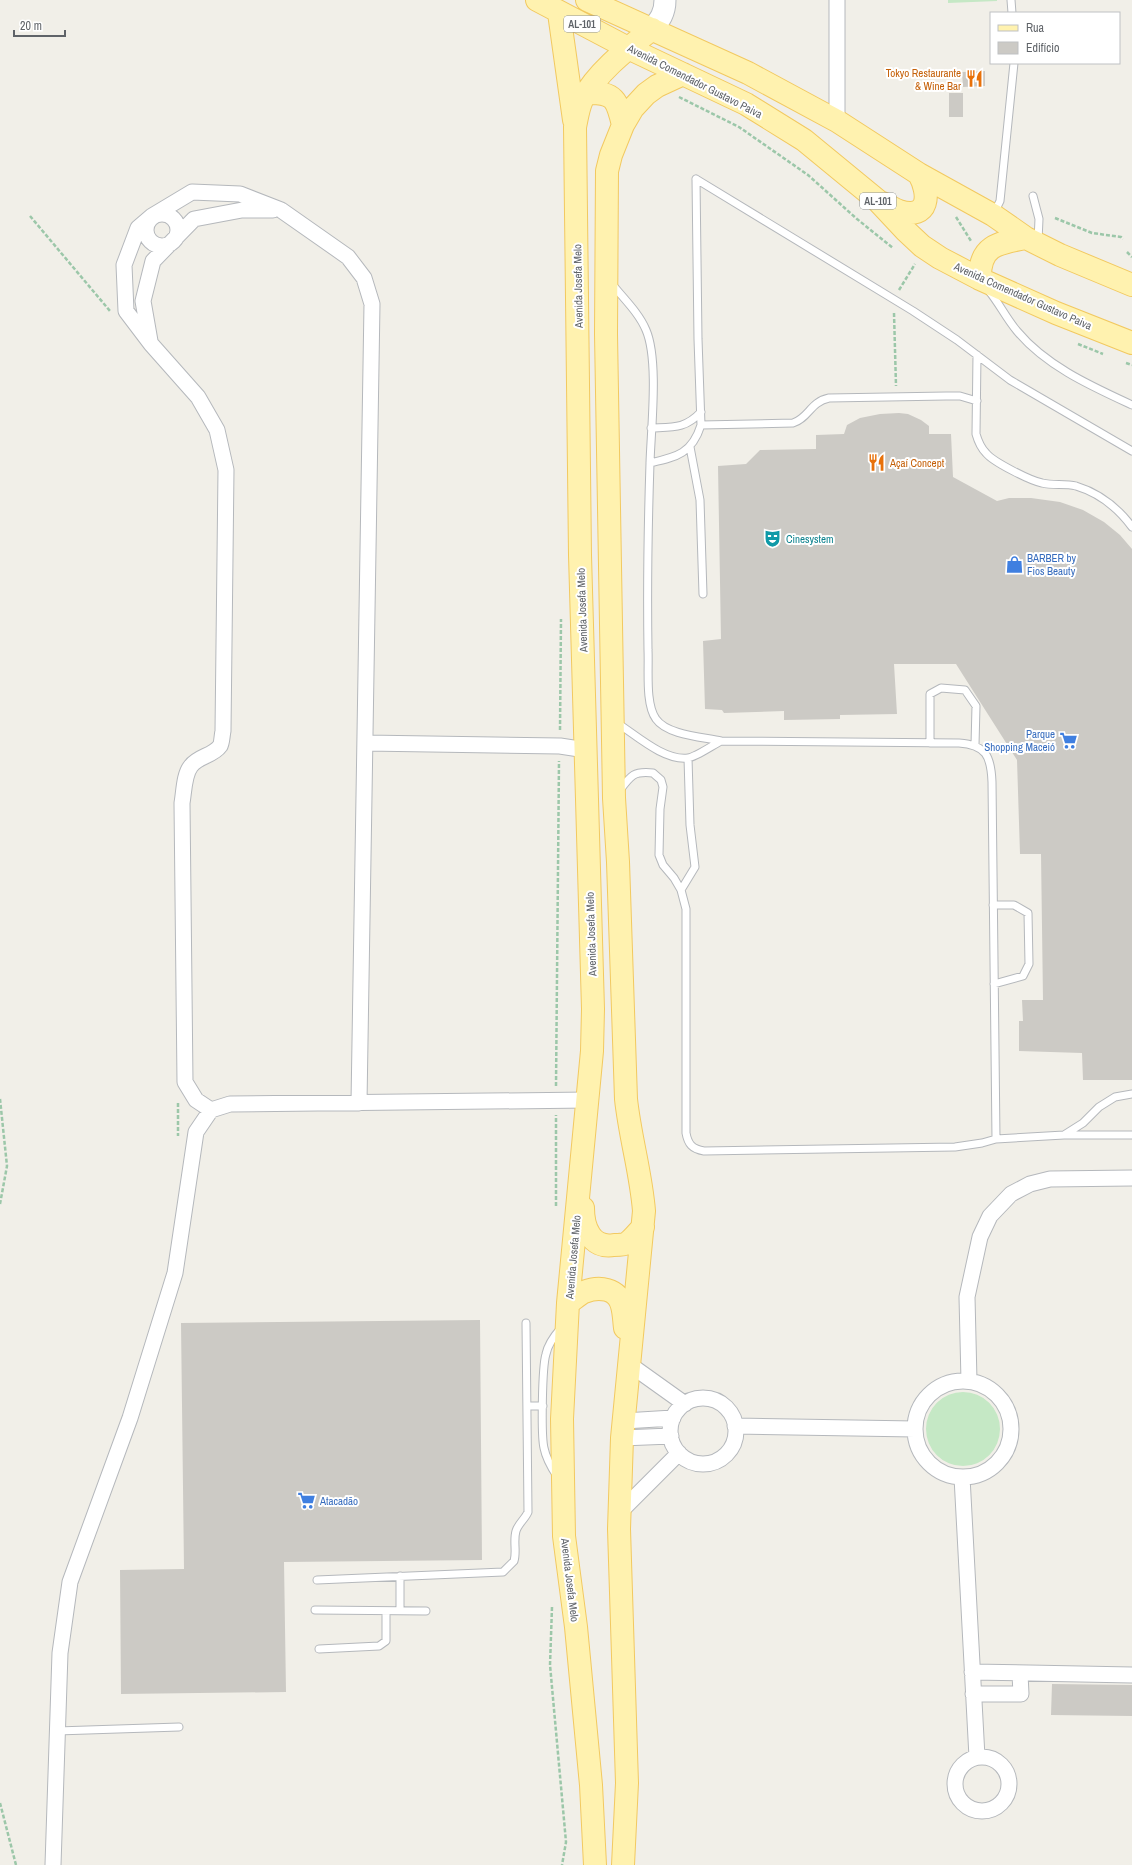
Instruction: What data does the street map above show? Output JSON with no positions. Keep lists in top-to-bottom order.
{
  "streets": {
    "main road": ["AL-101", "Avenida Comendador Gustavo Paiva", "Avenida Josefa Melo"]
  },
  "crossings": [
    ["AL-101", "Avenida Josefa Melo"],
    ["Avenida Comendador Gustavo Paiva", "Avenida Josefa Melo"]
  ],
  "places": {
    "restaurant": ["Tokyo Restaurante & Wine Bar", "Açaí Concept"],
    "theatre": ["Cinesystem"],
    "shop": ["BARBER by Fios Beauty"],
    "supermarket": ["Parque Shopping Maceió", "Atacadão"]
  },
  "legend": ["Rua", "Edifício"],
  "scale_bar": "20 m"
}
